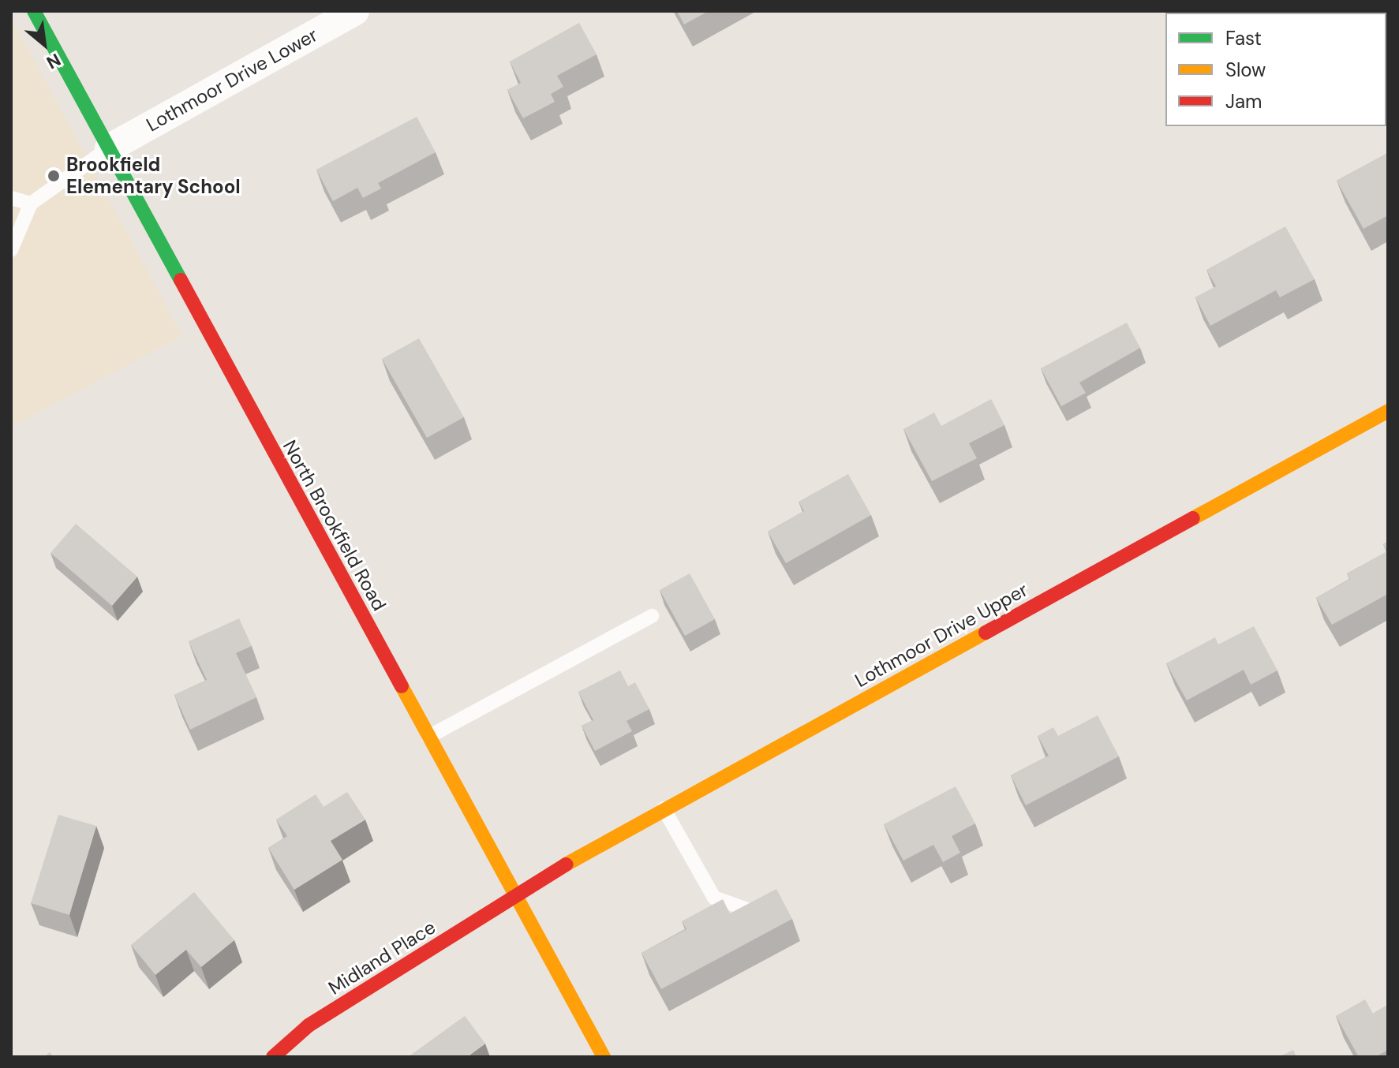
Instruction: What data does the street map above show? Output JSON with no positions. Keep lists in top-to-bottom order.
{
  "streets": {
    "street": [
      "Lothmoor Drive Lower",
      "North Brookfield Road",
      "Lothmoor Drive Upper",
      "Midland Place"
    ]
  },
  "crossings": [
    ["Lothmoor Drive Lower", "North Brookfield Road"],
    ["North Brookfield Road", "Lothmoor Drive Upper"],
    ["North Brookfield Road", "Midland Place"],
    ["Lothmoor Drive Upper", "Midland Place"]
  ],
  "places": ["Brookfield Elementary School"],
  "legend": ["Fast", "Slow", "Jam"],
  "north": "bottom right"
}
